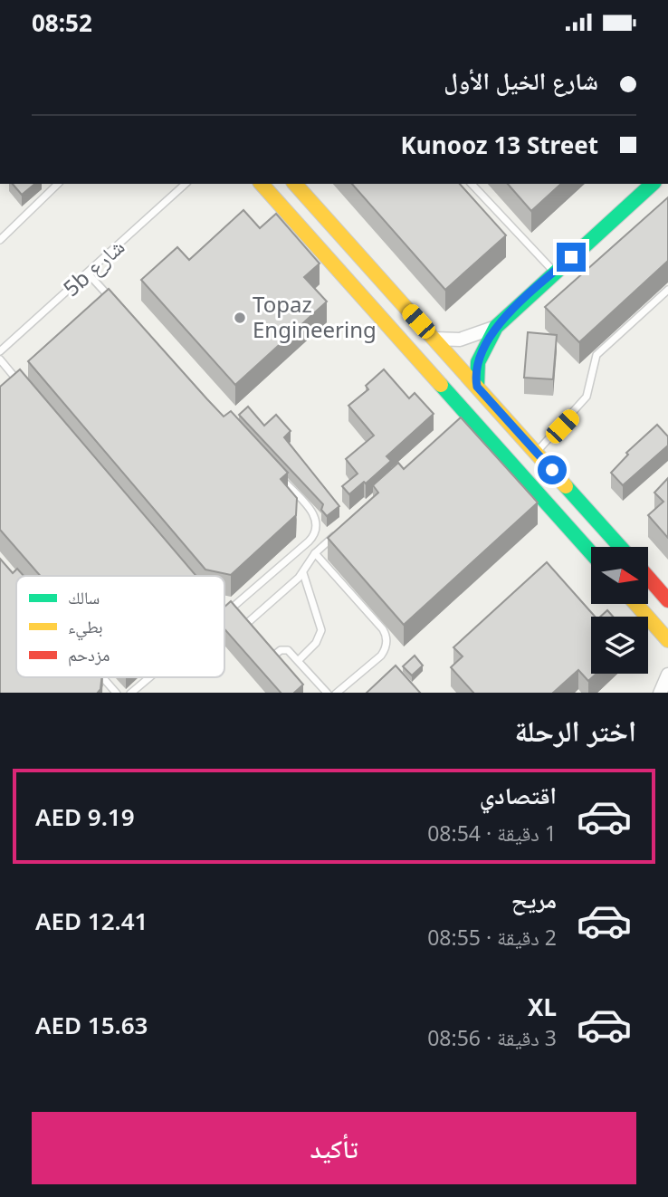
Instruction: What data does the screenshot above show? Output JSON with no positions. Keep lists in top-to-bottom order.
{
  "streets": {
    "lane": ["5b شارع"]
  },
  "places": ["Topaz Engineering"],
  "legend": ["سالك", "بطيء", "مزدحم"],
  "north": "right",
  "page": {
    "status": "08:52",
    "banner": ["شارع الخيل الأول", "Kunooz 13 Street"],
    "heading": "اختر الرحلة",
    "list": [
      {
        "name": "اقتصادي",
        "note": "1 دقيقة · 08:54",
        "value": "AED 9.19"
      },
      {
        "name": "مريح",
        "note": "2 دقيقة · 08:55",
        "value": "AED 12.41"
      },
      {
        "name": "XL",
        "note": "3 دقيقة · 08:56",
        "value": "AED 15.63"
      }
    ],
    "buttons": "تأكيد"
  }
}
